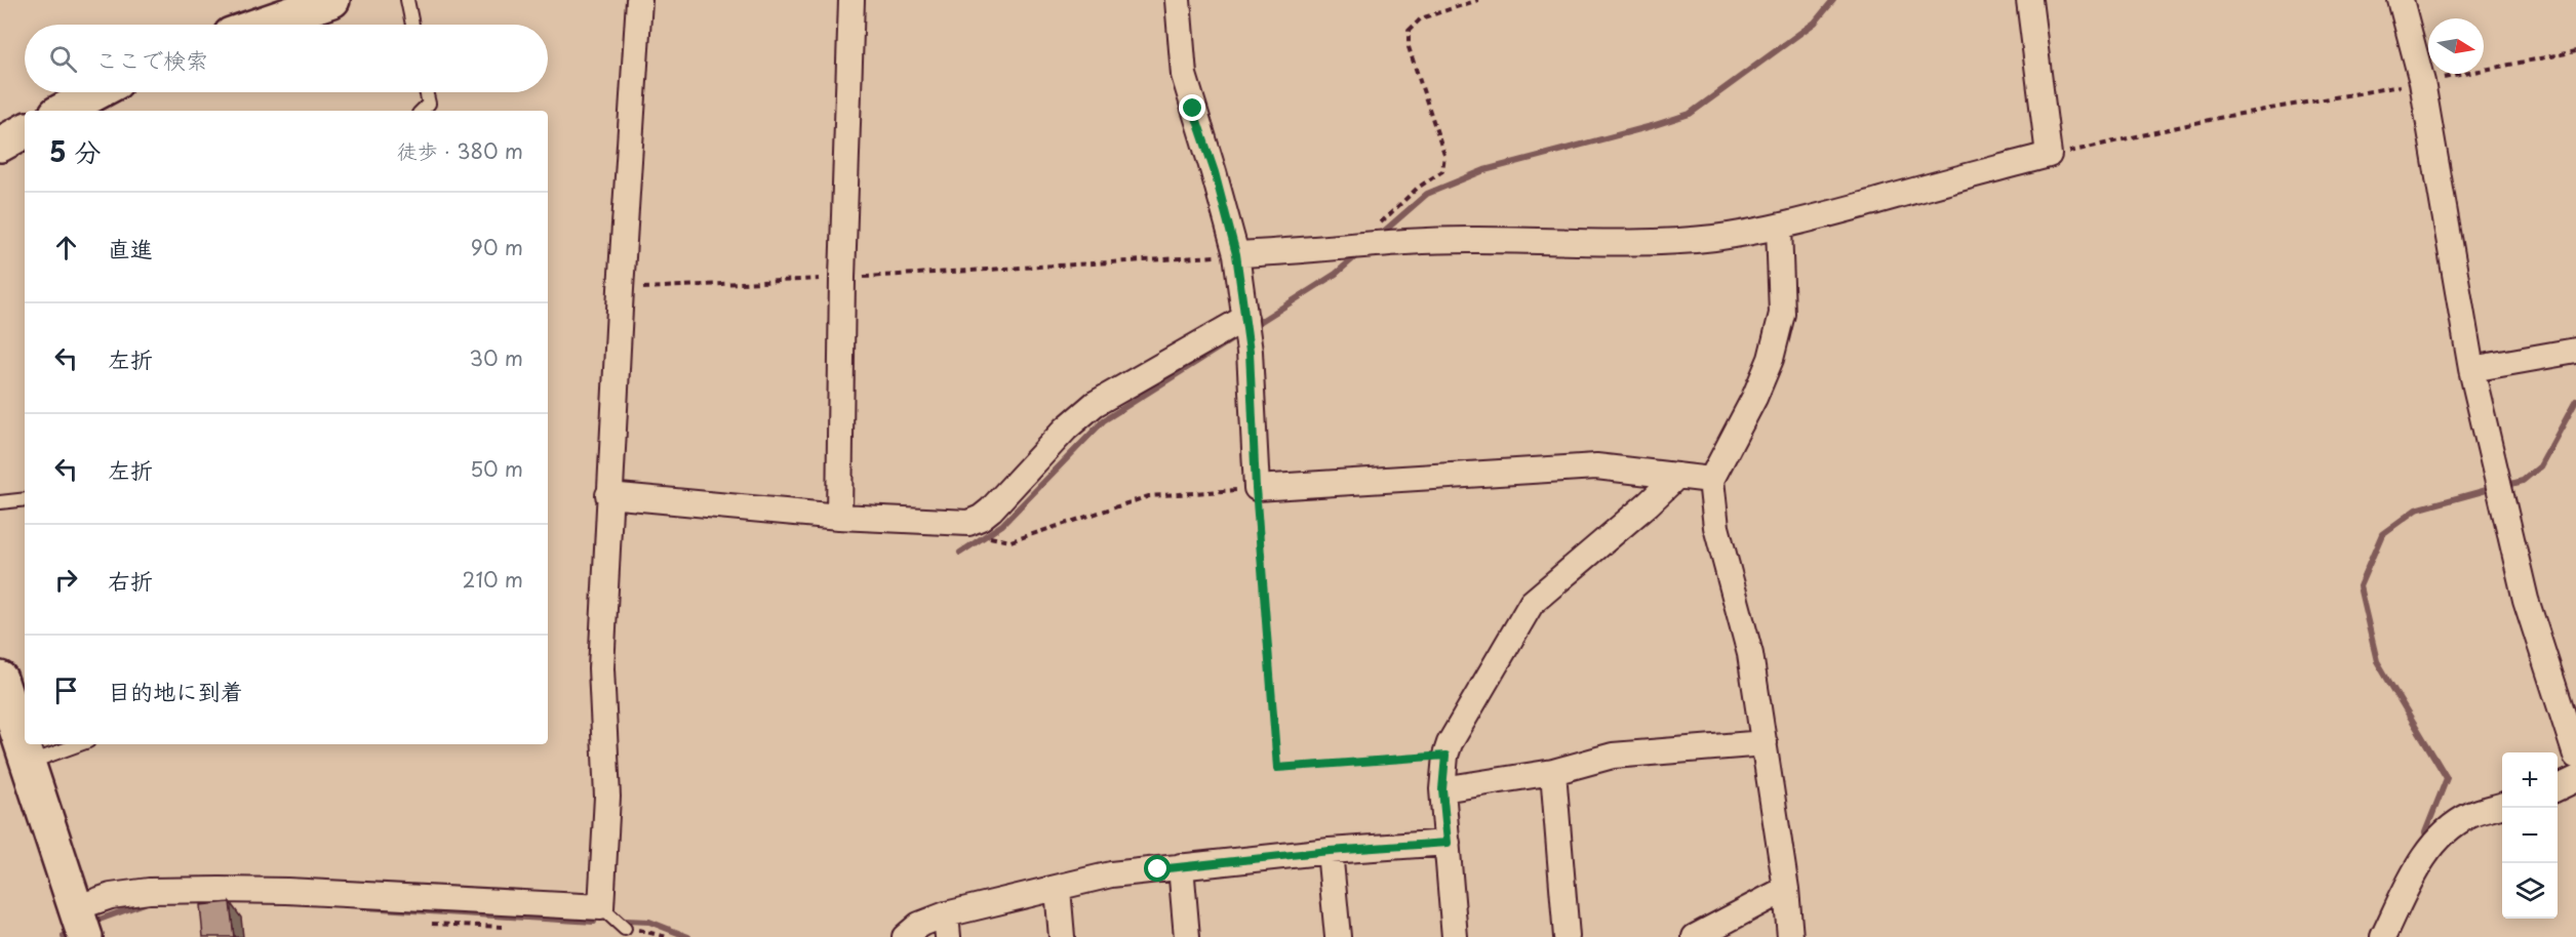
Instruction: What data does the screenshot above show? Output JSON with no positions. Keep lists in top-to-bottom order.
{
  "north": "right",
  "page": {
    "search": "ここで検索",
    "heading": ["5 分", "徒歩 · 380 m"],
    "list": [
      ["直進", "90 m"],
      ["左折", "30 m"],
      ["左折", "50 m"],
      ["右折", "210 m"],
      "目的地に到着"
    ],
    "map_buttons": ["+", "−"]
  }
}
